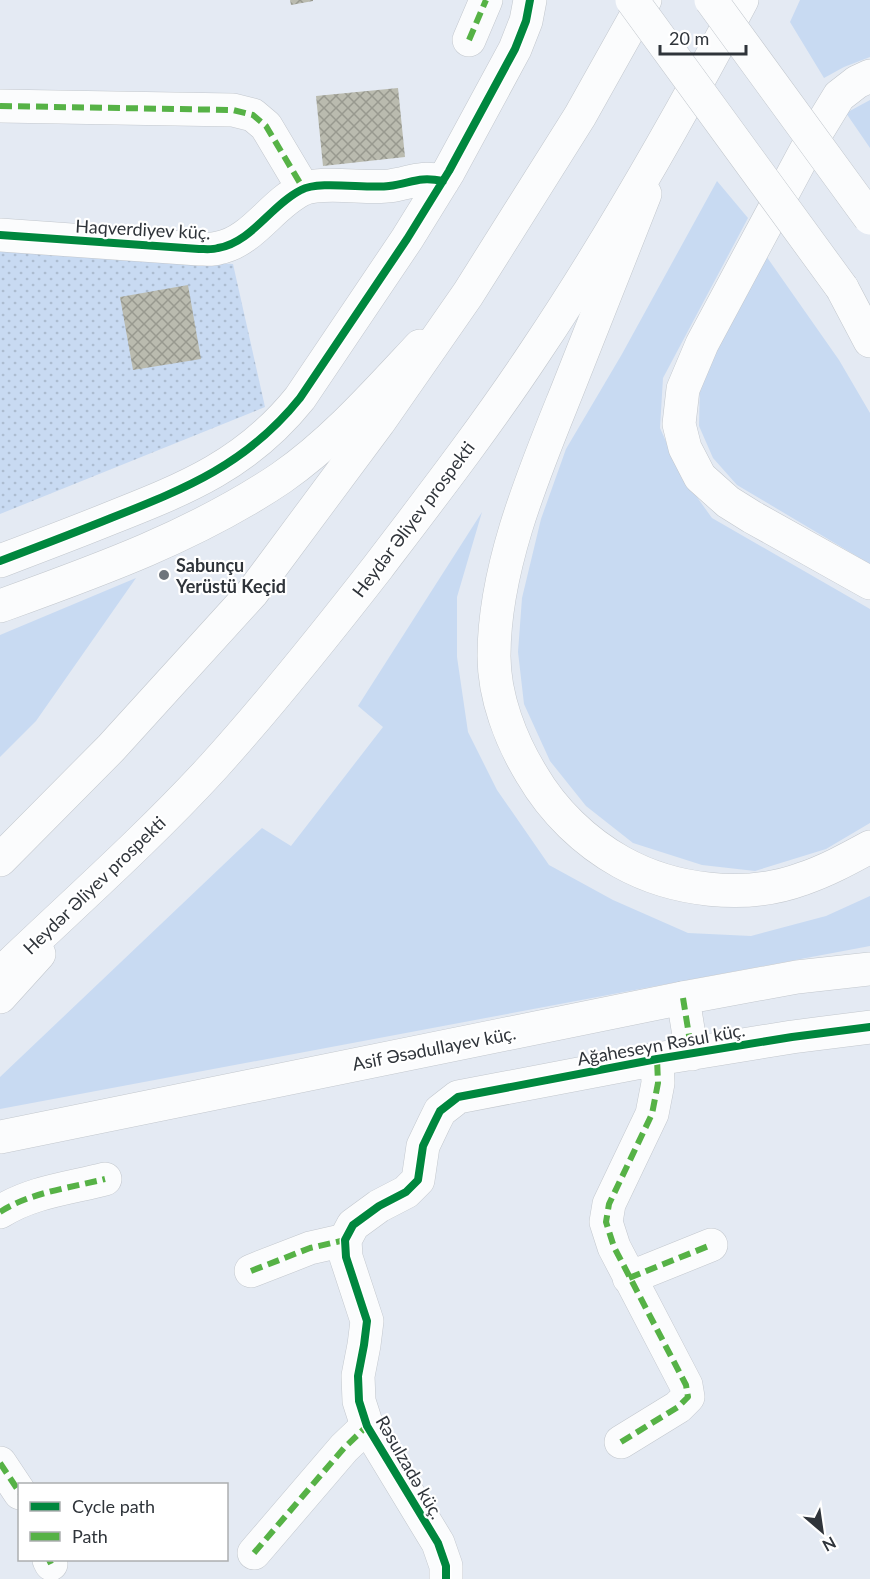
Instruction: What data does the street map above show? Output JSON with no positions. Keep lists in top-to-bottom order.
{
  "streets": {
    "main road": [
      "Haqverdiyev küç.",
      "Heydər Əliyev prospekti",
      "Ağaheseyn Rəsul küç.",
      "Asif Əsədullayev küç.",
      "Rəsulzadə küç."
    ]
  },
  "crossings": [
    ["Ağaheseyn Rəsul küç.", "Rəsulzadə küç."]
  ],
  "places": ["Sabunçu Yerüstü Keçid"],
  "legend": ["Cycle path", "Path"],
  "scale_bar": "20 m",
  "north": "bottom right"
}
